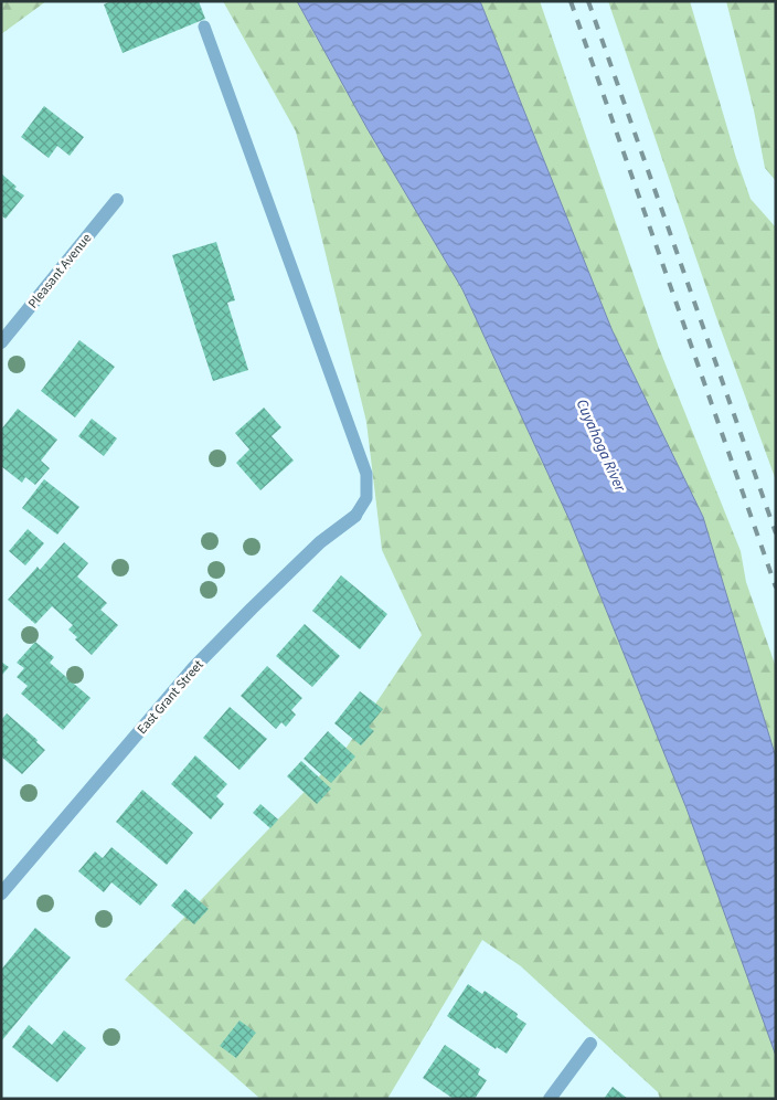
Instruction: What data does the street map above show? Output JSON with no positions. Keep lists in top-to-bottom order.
{
  "streets": {
    "street": ["Pleasant Avenue", "East Grant Street"]
  },
  "water": ["Cuyahoga River"]
}
